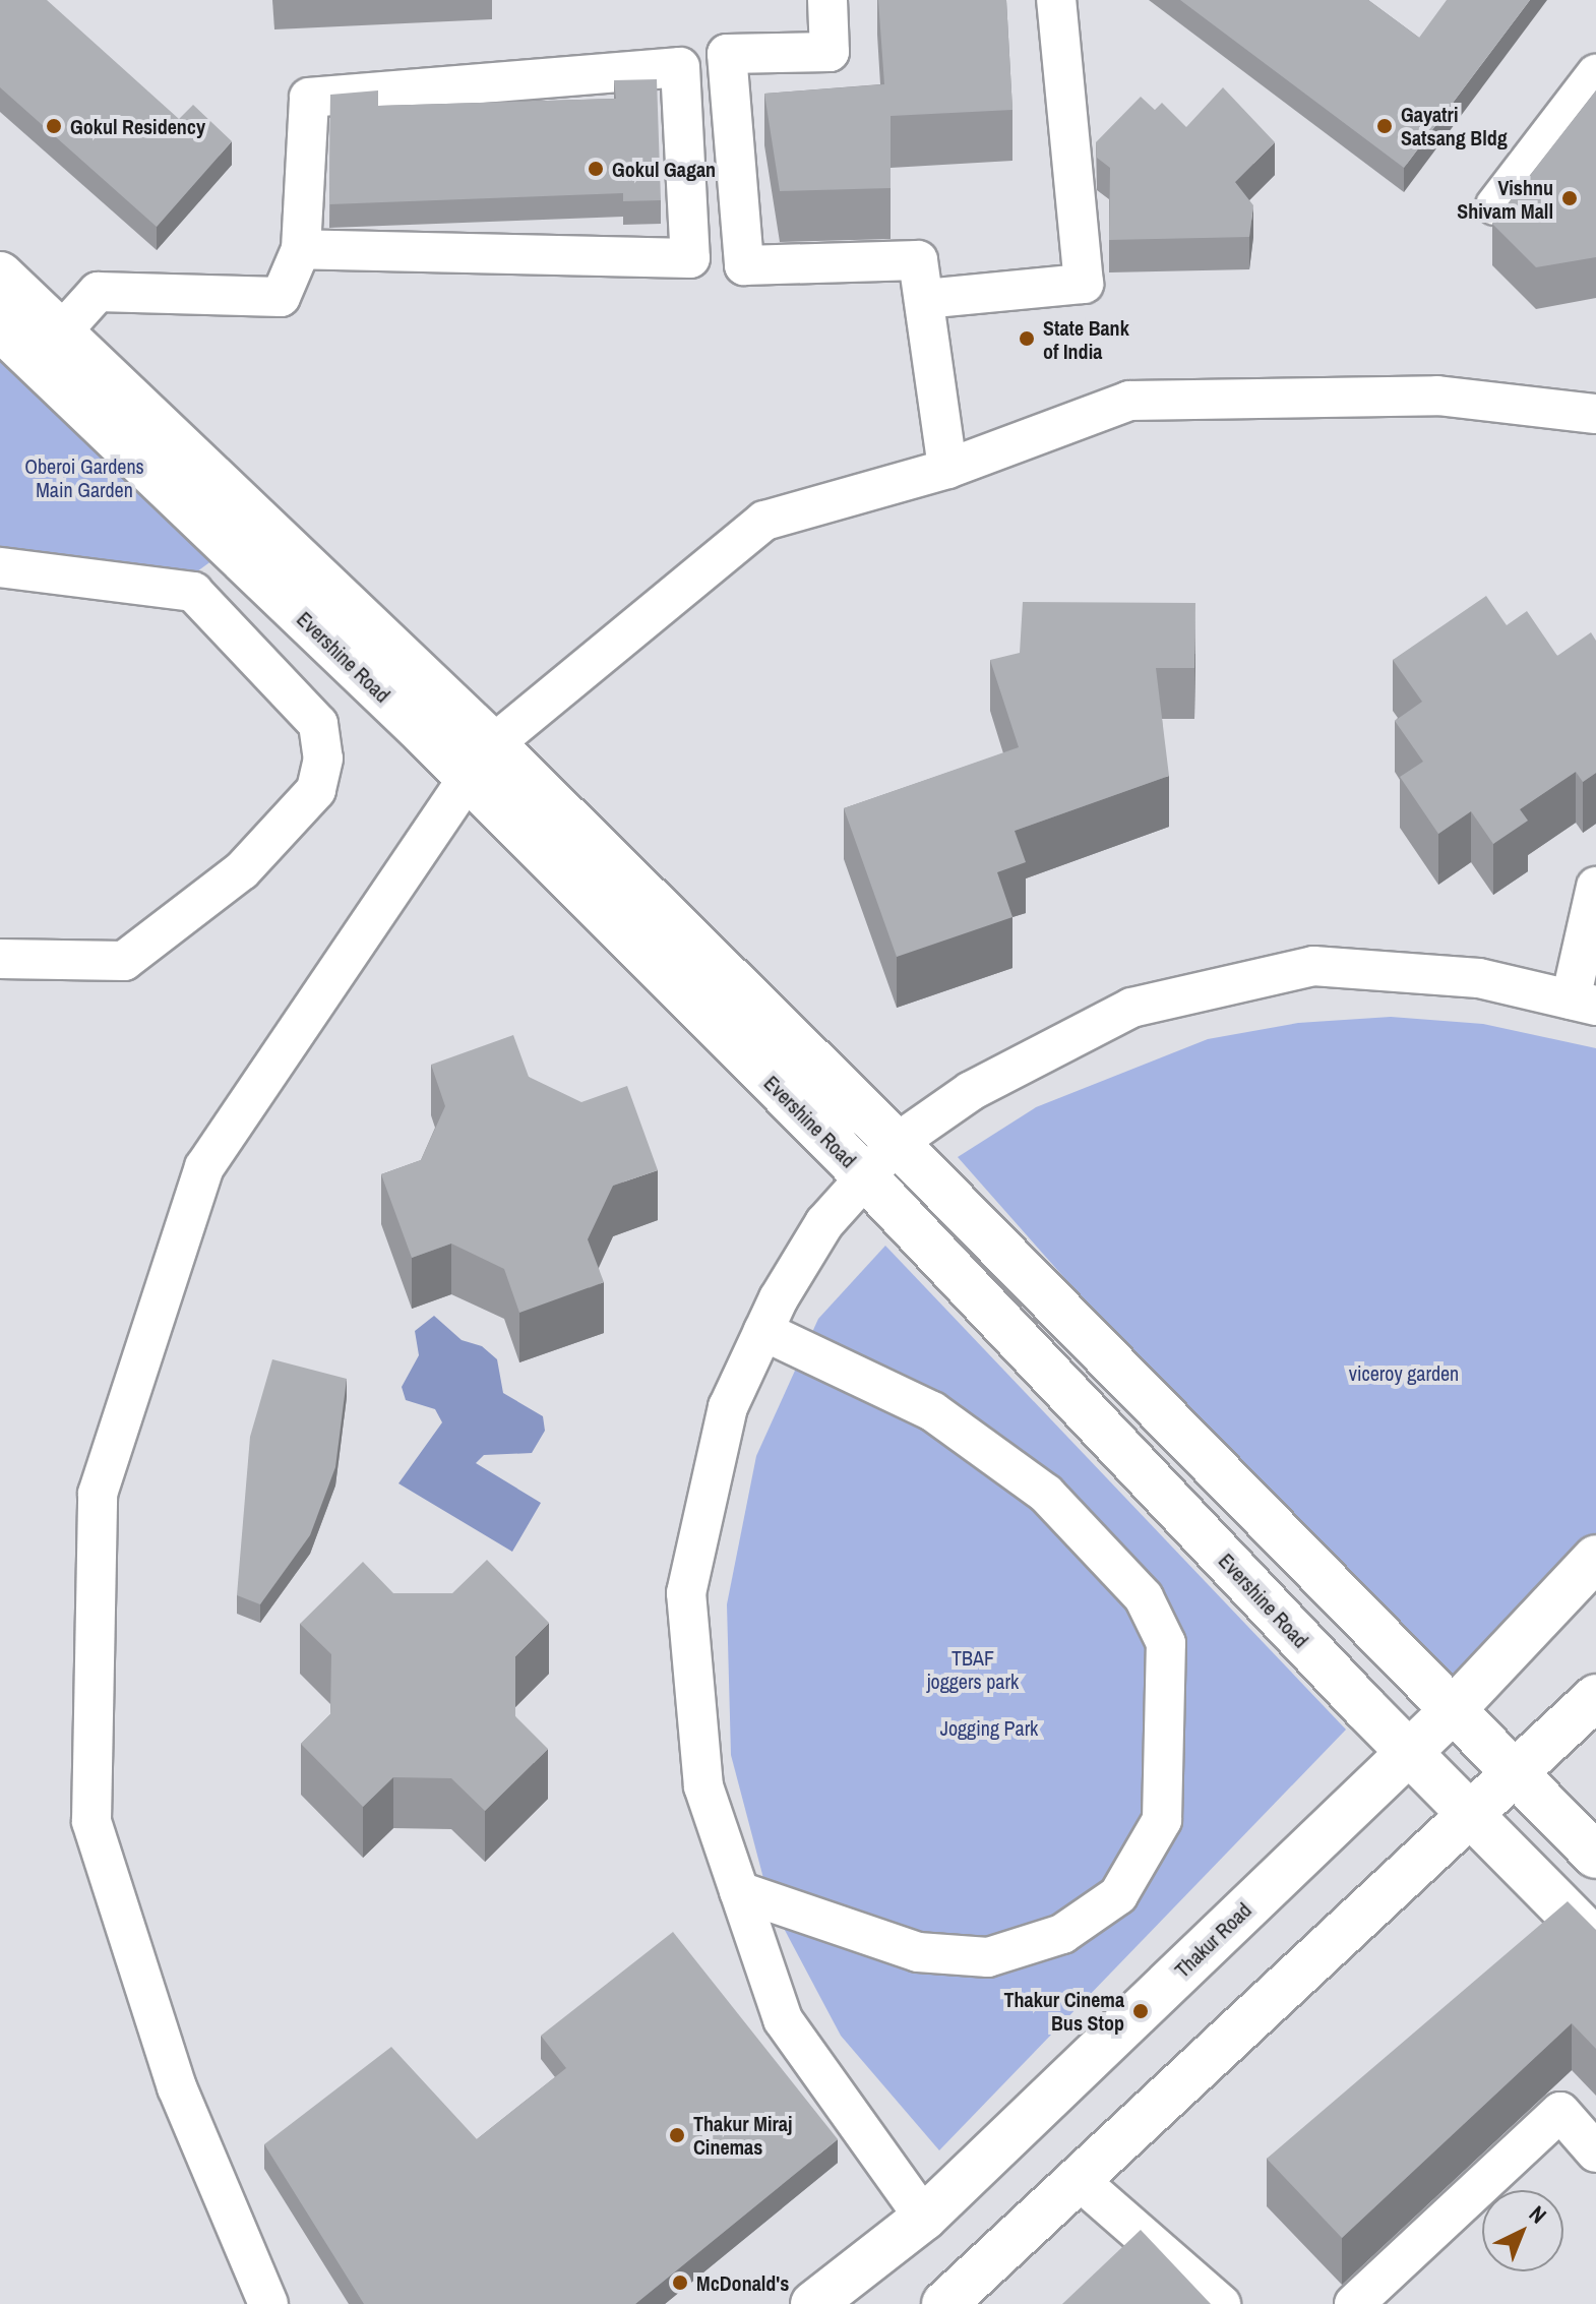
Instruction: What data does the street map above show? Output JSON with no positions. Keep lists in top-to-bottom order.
{
  "streets": {
    "street": ["Evershine Road", "Thakur Road"]
  },
  "crossings": [
    ["Evershine Road", "Thakur Road"]
  ],
  "parks": [
    "Oberoi Gardens Main Garden",
    "viceroy garden",
    "TBAF joggers park",
    "Jogging Park"
  ],
  "places": [
    "Gokul Residency",
    "Gayatri Satsang Bldg",
    "Gokul Gagan",
    "Vishnu Shivam Mall",
    "State Bank of India",
    "Thakur Cinema Bus Stop",
    "Thakur Miraj Cinemas",
    "McDonald's"
  ],
  "north": "top right"
}
